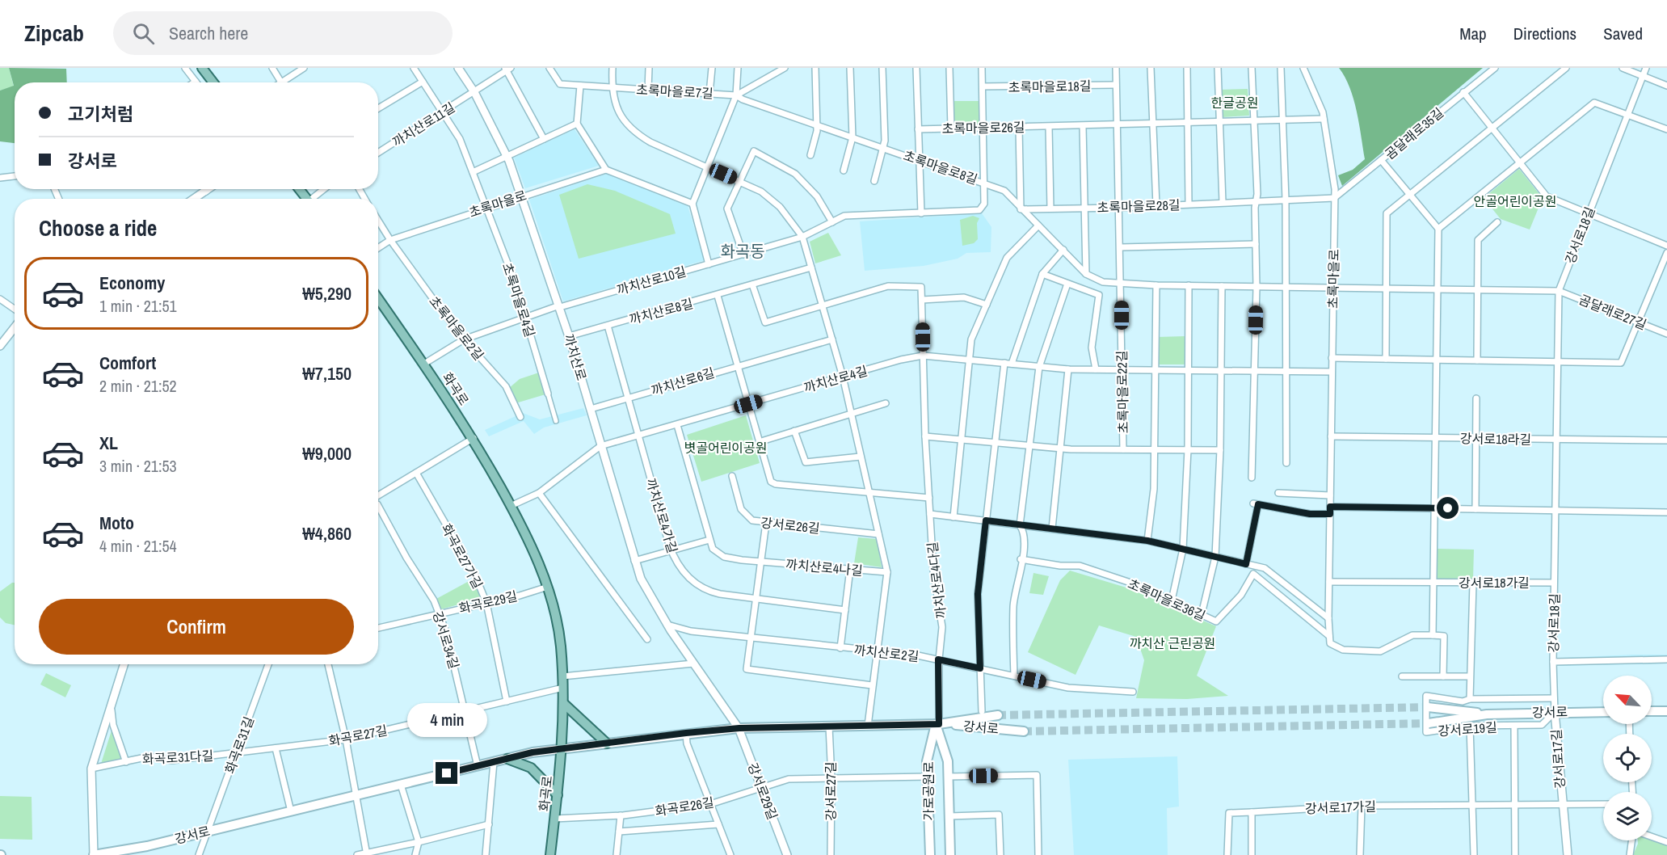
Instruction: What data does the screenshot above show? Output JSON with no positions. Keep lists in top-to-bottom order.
{
  "streets": {
    "main road": ["화곡로", "강서로", "가로공원로"],
    "street": [
      "초록마을로18길",
      "초록마을로7길",
      "까치산로11길",
      "초록마을로26길",
      "곰달래로35길",
      "초록마을로8길",
      "초록마을로",
      "초록마을로28길",
      "강서로18길",
      "까치산로10길",
      "초록마을로4길",
      "까치산로8길",
      "곰달래로27길",
      "초록마을로2길",
      "까치산로",
      "까치산로4길",
      "까치산로6길",
      "초록마을로22길",
      "강서로18라길",
      "까치산로4가길",
      "강서로26길",
      "화곡로27가길",
      "까치산로4나길",
      "까치산로4다길",
      "강서로18가길",
      "초록마을로36길",
      "화곡로29길",
      "강서로34길",
      "까치산로2길",
      "강서로19길",
      "화곡로27길",
      "화곡로31길",
      "화곡로31다길",
      "강서로17길",
      "강서로29길",
      "강서로27길",
      "화곡로26길",
      "강서로17가길"
    ]
  },
  "crossings": [
    ["초록마을로18길", "초록마을로22길"],
    ["초록마을로7길", "초록마을로8길"],
    ["까치산로11길", "초록마을로4길"],
    ["까치산로11길", "까치산로"],
    ["초록마을로26길", "초록마을로"],
    ["초록마을로26길", "초록마을로22길"],
    ["곰달래로35길", "초록마을로"],
    ["곰달래로35길", "초록마을로28길"],
    ["초록마을로8길", "초록마을로"],
    ["초록마을로8길", "초록마을로28길"],
    ["초록마을로8길", "강서로18길"],
    ["초록마을로8길", "까치산로10길"],
    ["초록마을로8길", "곰달래로27길"],
    ["초록마을로8길", "초록마을로22길"],
    ["초록마을로", "초록마을로28길"],
    ["초록마을로", "초록마을로4길"],
    ["초록마을로", "초록마을로2길"],
    ["초록마을로", "까치산로"],
    ["초록마을로", "까치산로4길"],
    ["초록마을로", "강서로18라길"],
    ["초록마을로", "강서로18가길"],
    ["초록마을로28길", "초록마을로22길"],
    ["강서로18길", "곰달래로27길"],
    ["강서로18길", "강서로18라길"],
    ["강서로18길", "강서로18가길"],
    ["강서로18길", "강서로"],
    ["강서로18길", "강서로19길"],
    ["강서로18길", "강서로17길"],
    ["까치산로10길", "초록마을로4길"],
    ["까치산로10길", "초록마을로2길"],
    ["까치산로10길", "까치산로"],
    ["까치산로10길", "화곡로"],
    ["까치산로8길", "까치산로"],
    ["까치산로", "까치산로4길"],
    ["까치산로", "까치산로6길"],
    ["까치산로", "까치산로2길"],
    ["까치산로", "강서로"],
    ["까치산로", "강서로29길"],
    ["까치산로4길", "초록마을로22길"],
    ["까치산로4길", "까치산로4가길"],
    ["까치산로4길", "까치산로4나길"],
    ["까치산로4길", "까치산로4다길"],
    ["화곡로", "화곡로29길"],
    ["화곡로", "강서로"],
    ["화곡로", "화곡로27길"],
    ["화곡로", "화곡로26길"],
    ["까치산로4가길", "까치산로2길"],
    ["화곡로27가길", "화곡로29길"],
    ["화곡로27가길", "화곡로27길"],
    ["까치산로4나길", "까치산로2길"],
    ["까치산로4다길", "까치산로2길"],
    ["까치산로4다길", "강서로"],
    ["까치산로4다길", "가로공원로"],
    ["화곡로29길", "강서로34길"],
    ["강서로34길", "강서로"],
    ["강서로34길", "화곡로27길"],
    ["강서로", "강서로19길"],
    ["강서로", "화곡로31길"],
    ["강서로", "화곡로31다길"],
    ["강서로", "강서로17길"],
    ["강서로", "강서로29길"],
    ["강서로", "강서로27길"],
    ["강서로", "가로공원로"],
    ["강서로19길", "강서로17길"],
    ["화곡로27길", "화곡로31길"],
    ["화곡로27길", "화곡로31다길"],
    ["화곡로31길", "화곡로31다길"],
    ["강서로17길", "강서로17가길"],
    ["강서로29길", "화곡로26길"],
    ["강서로27길", "화곡로26길"],
    ["가로공원로", "화곡로26길"]
  ],
  "districts": ["화곡동"],
  "parks": [
    "한글공원",
    "안골어린이공원",
    "볏골어린이공원",
    "까치산 근린공원"
  ],
  "north": "top left",
  "page": {
    "header": "Zipcab",
    "search": "Search here",
    "nav": ["Map", "Directions", "Saved"],
    "banner": ["고기처럼", "강서로"],
    "heading": "Choose a ride",
    "list": [
      {
        "name": "Economy",
        "note": "1 min · 21:51",
        "value": "₩5,290"
      },
      {
        "name": "Comfort",
        "note": "2 min · 21:52",
        "value": "₩7,150"
      },
      {
        "name": "XL",
        "note": "3 min · 21:53",
        "value": "₩9,000"
      },
      {
        "name": "Moto",
        "note": "4 min · 21:54",
        "value": "₩4,860"
      }
    ],
    "buttons": "Confirm",
    "bubble": "4 min"
  }
}
